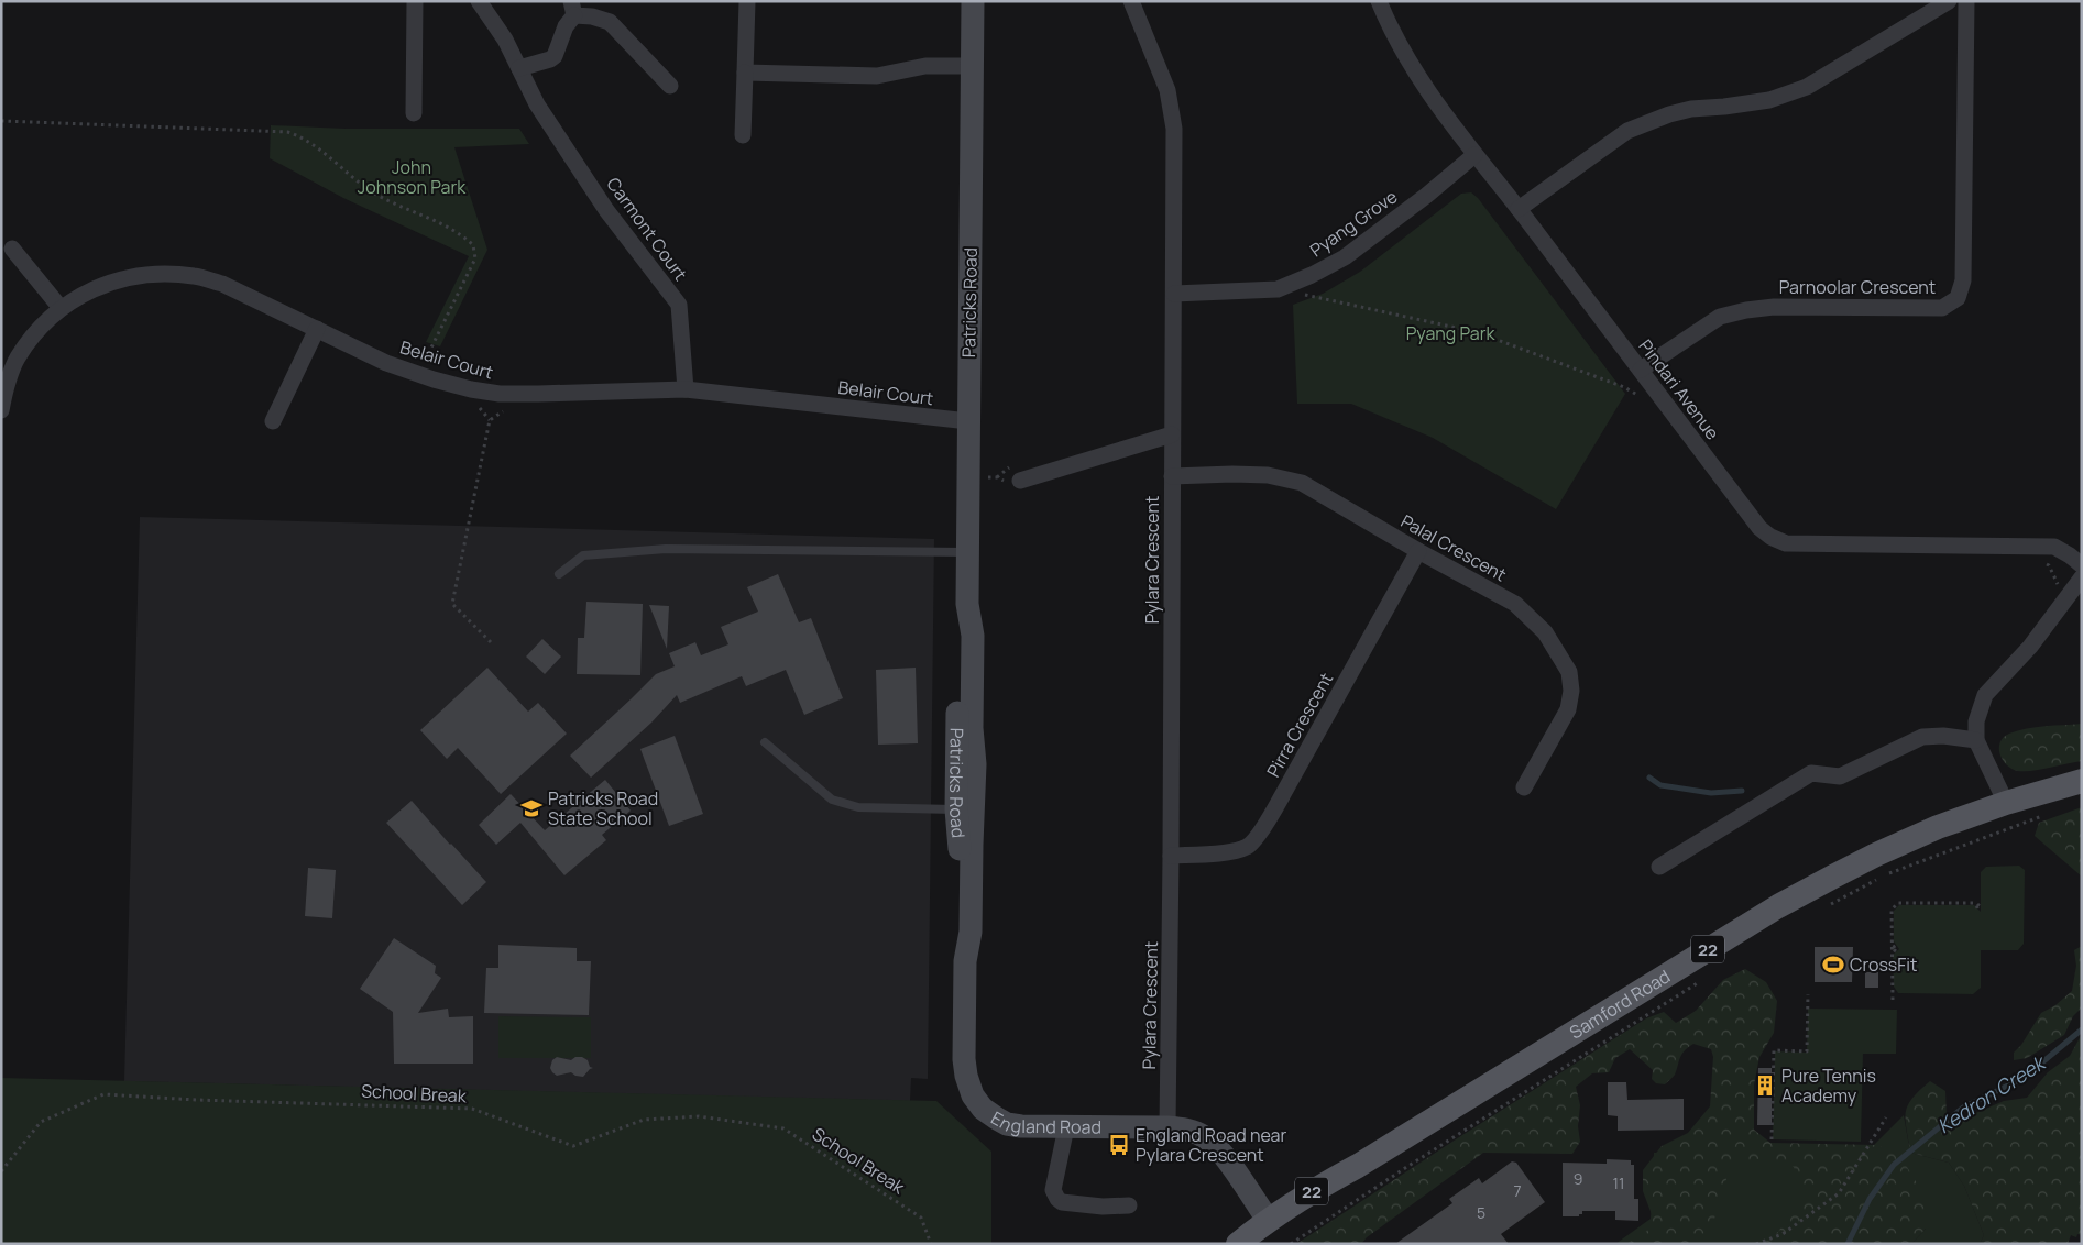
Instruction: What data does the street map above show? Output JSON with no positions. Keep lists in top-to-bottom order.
{
  "streets": {
    "main road": [
      "Patricks Road",
      "22",
      "Samford Road",
      "England Road"
    ],
    "street": [
      "Pyang Grove",
      "Carmont Court",
      "Parnoolar Crescent",
      "Belair Court",
      "Pindari Avenue",
      "Palal Crescent",
      "Pylara Crescent",
      "Pirra Crescent"
    ],
    "path": ["School Break"]
  },
  "crossings": [
    ["Pyang Grove", "Pindari Avenue"],
    ["Pyang Grove", "Pylara Crescent"],
    ["Carmont Court", "Belair Court"],
    ["Parnoolar Crescent", "Pindari Avenue"],
    ["Patricks Road", "Belair Court"],
    ["Patricks Road", "England Road"],
    ["Palal Crescent", "Pylara Crescent"],
    ["Palal Crescent", "Pirra Crescent"],
    ["Pylara Crescent", "Pirra Crescent"],
    ["Pylara Crescent", "England Road"],
    ["Samford Road", "England Road"]
  ],
  "water": ["Kedron Creek"],
  "parks": ["John Johnson Park", "Pyang Park"],
  "places": {
    "school or university": ["Patricks Road State School"],
    "sports": ["CrossFit"],
    "building": ["Pure Tennis Academy"],
    "bus stop": ["England Road near Pylara Crescent"]
  },
  "house_numbers": [
    "9",
    "11",
    "7",
    "5"
  ]
}
